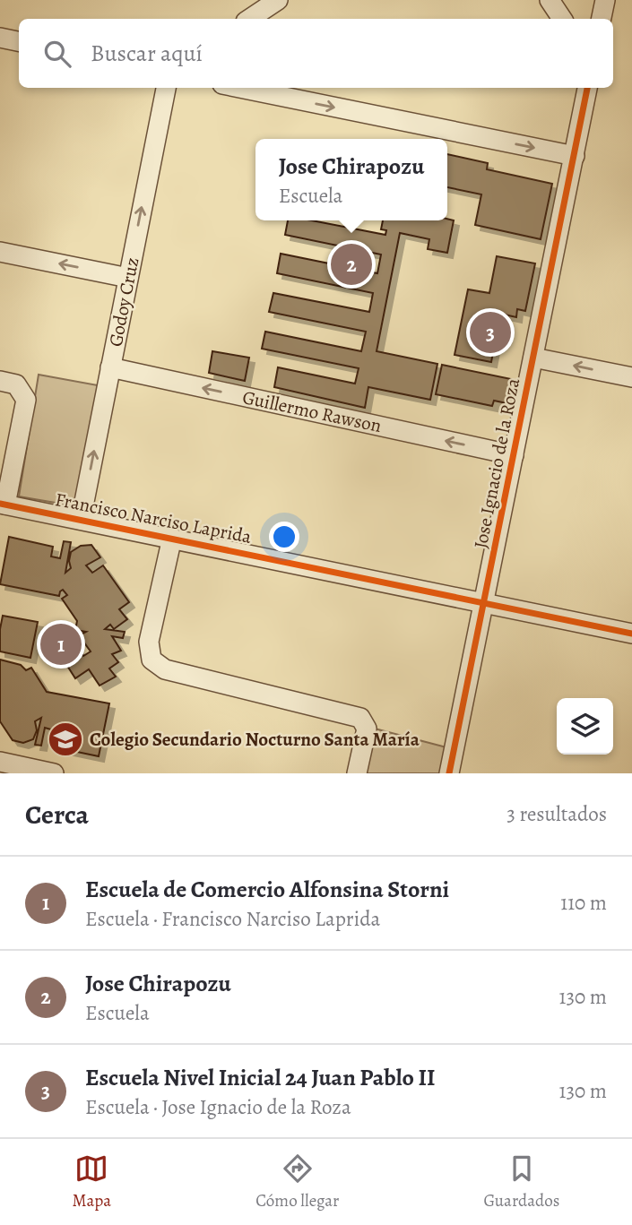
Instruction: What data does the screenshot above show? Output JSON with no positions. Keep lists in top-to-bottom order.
{
  "streets": {
    "street": [
      "Godoy Cruz",
      "Guillermo Rawson",
      "Jose Ignacio de la Roza",
      "Francisco Narciso Laprida"
    ]
  },
  "crossings": [
    ["Godoy Cruz", "Guillermo Rawson"],
    ["Godoy Cruz", "Francisco Narciso Laprida"],
    ["Guillermo Rawson", "Jose Ignacio de la Roza"],
    ["Jose Ignacio de la Roza", "Francisco Narciso Laprida"]
  ],
  "one_way": ["Guillermo Rawson"],
  "places": {
    "school or university": ["Colegio Secundario Nocturno Santa María"]
  },
  "page": {
    "search": "Buscar aquí",
    "popup": ["Jose Chirapozu", "Escuela"],
    "pins": ["2", "3", "1"],
    "heading": ["Cerca", "3 resultados"],
    "list": [
      {
        "mark": "1",
        "name": "Escuela de Comercio Alfonsina Storni",
        "note": "Escuela · Francisco Narciso Laprida",
        "value": "110 m"
      },
      {
        "mark": "2",
        "name": "Jose Chirapozu",
        "note": "Escuela",
        "value": "130 m"
      },
      {
        "mark": "3",
        "name": "Escuela Nivel Inicial 24 Juan Pablo II",
        "note": "Escuela · Jose Ignacio de la Roza",
        "value": "130 m"
      }
    ],
    "nav": ["Mapa", "Cómo llegar", "Guardados"]
  }
}
